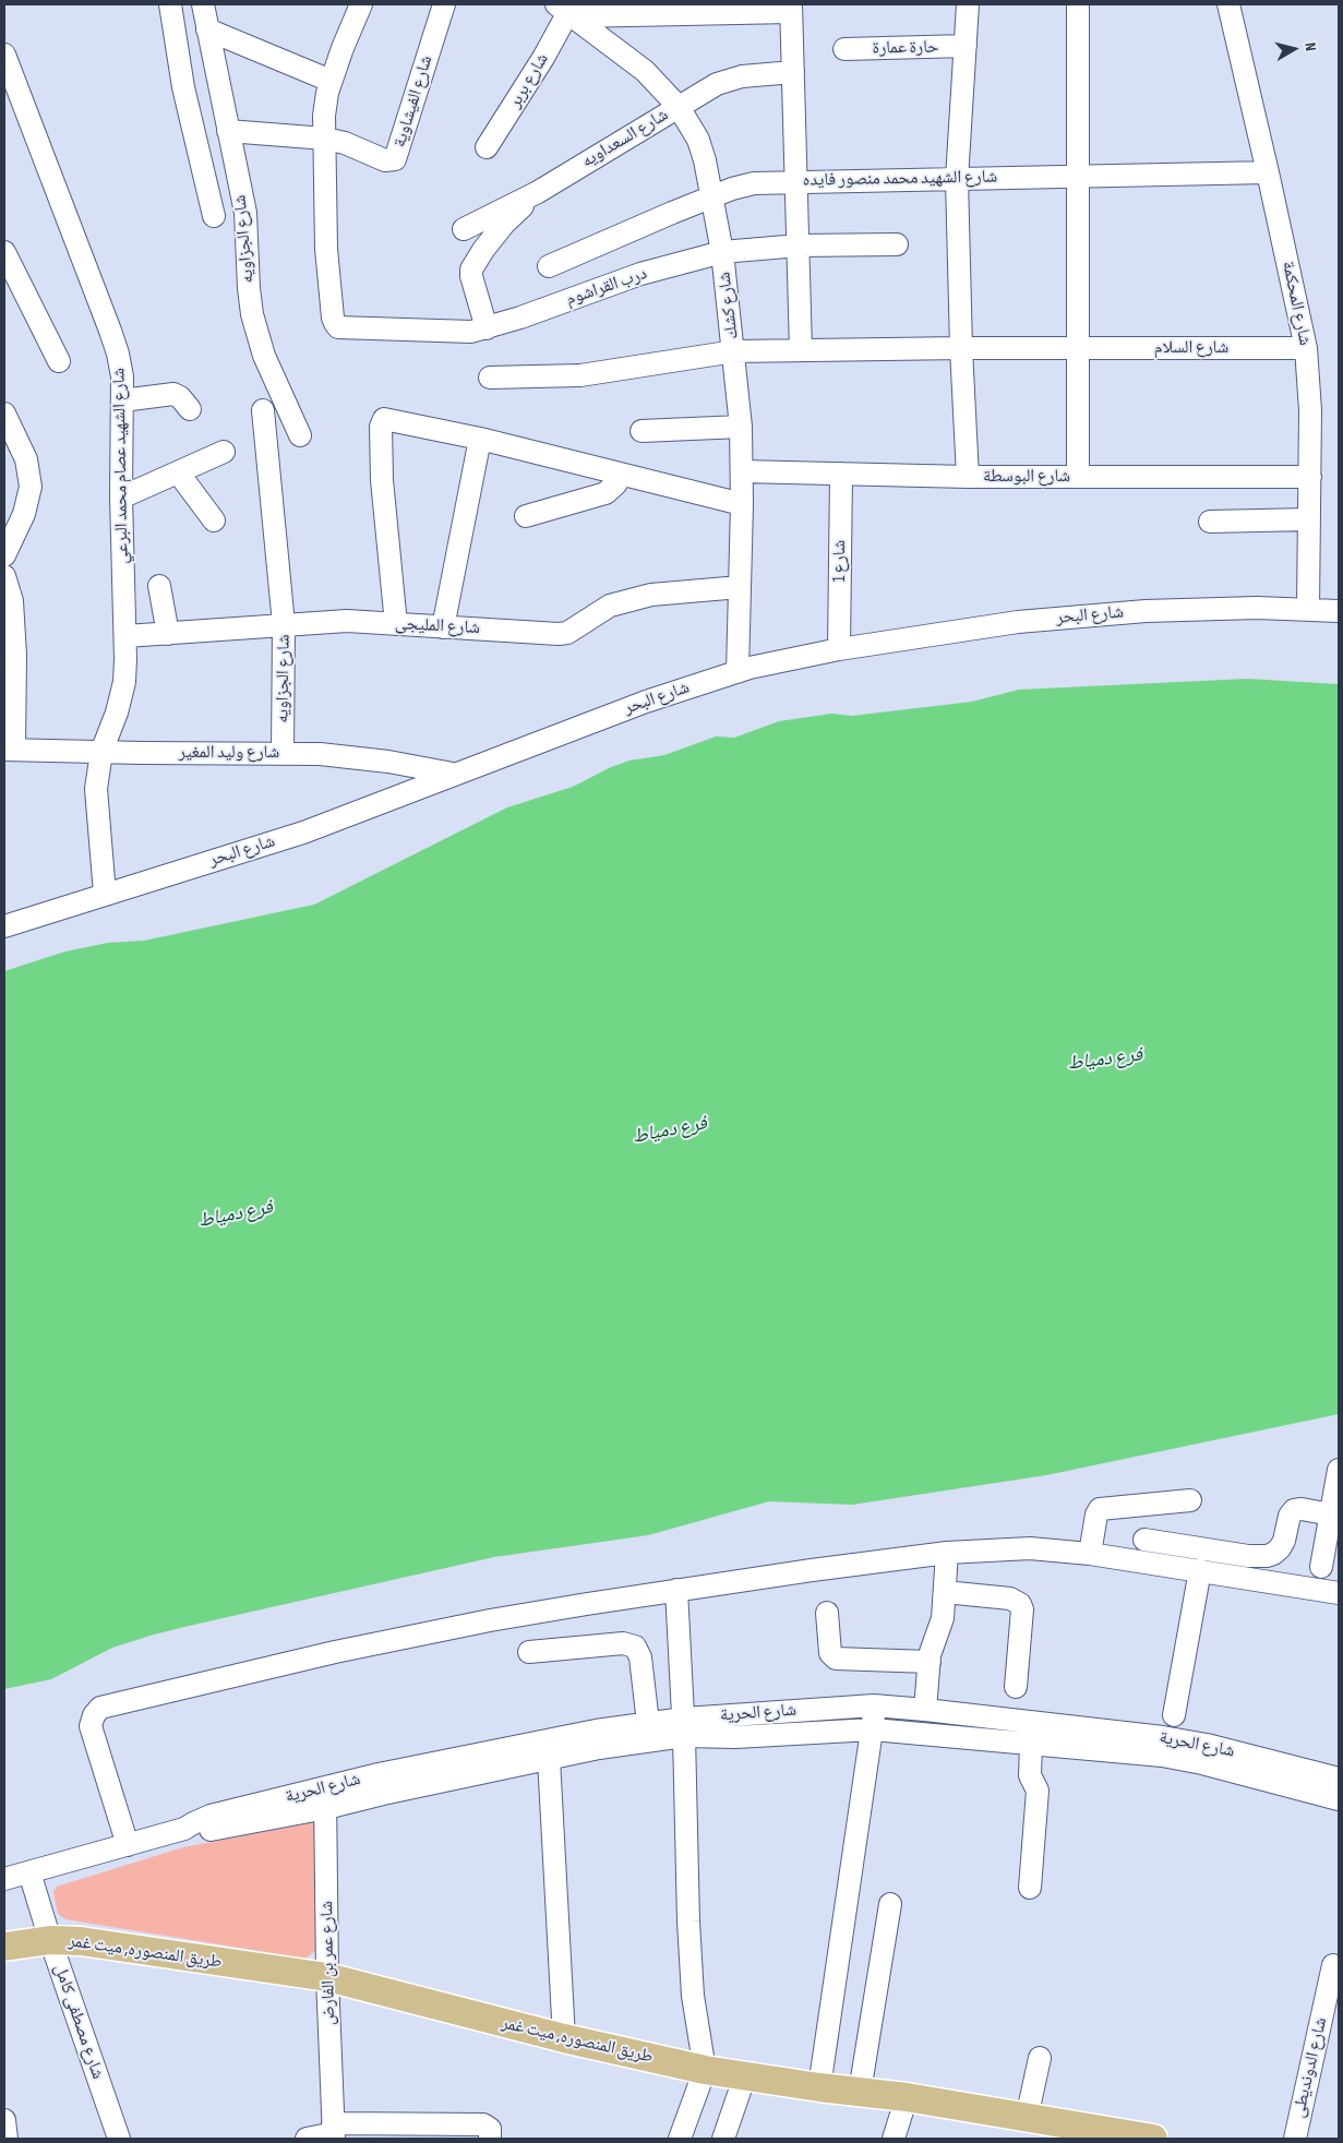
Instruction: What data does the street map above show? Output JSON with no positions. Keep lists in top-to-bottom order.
{
  "streets": {
    "main road": ["طريق المنصوره, ميت غمر"],
    "street": [
      "حارة عمارة",
      "شارع بربر",
      "شارع الفيشاوية",
      "شارع السعداويه",
      "شارع الشهيد محمد منصور فايده",
      "شارع الجزاويه",
      "درب القراشوم",
      "شارع المحكمة",
      "شارع كشك",
      "شارع السلام",
      "شارع الشهيد عصام محمد البرعي",
      "شارع البوسطة",
      "شارع 1",
      "شارع البحر",
      "شارع المليجى",
      "شارع وليد المغير",
      "شارع الحرية",
      "شارع عمر بن الفارض",
      "شارع مصطفى كامل",
      "شارع الدونديطى"
    ]
  },
  "crossings": [
    ["شارع بربر", "شارع كشك"],
    ["شارع الفيشاوية", "شارع الجزاويه"],
    ["شارع الفيشاوية", "درب القراشوم"],
    ["شارع السعداويه", "شارع كشك"],
    ["شارع الشهيد محمد منصور فايده", "شارع المحكمة"],
    ["شارع الشهيد محمد منصور فايده", "شارع كشك"],
    ["شارع الجزاويه", "شارع المليجى"],
    ["شارع الجزاويه", "شارع وليد المغير"],
    ["درب القراشوم", "شارع كشك"],
    ["شارع المحكمة", "شارع السلام"],
    ["شارع المحكمة", "شارع البوسطة"],
    ["شارع المحكمة", "شارع البحر"],
    ["شارع كشك", "شارع السلام"],
    ["شارع كشك", "شارع البوسطة"],
    ["شارع كشك", "شارع البحر"],
    ["شارع كشك", "شارع المليجى"],
    ["شارع الشهيد عصام محمد البرعي", "شارع البحر"],
    ["شارع الشهيد عصام محمد البرعي", "شارع المليجى"],
    ["شارع الشهيد عصام محمد البرعي", "شارع وليد المغير"],
    ["شارع البوسطة", "شارع 1"],
    ["شارع 1", "شارع البحر"],
    ["شارع البحر", "شارع وليد المغير"],
    ["شارع الحرية", "شارع عمر بن الفارض"],
    ["شارع الحرية", "شارع مصطفى كامل"],
    ["طريق المنصوره, ميت غمر", "شارع عمر بن الفارض"],
    ["طريق المنصوره, ميت غمر", "شارع مصطفى كامل"]
  ],
  "water": ["فرع دمياط"],
  "north": "right"
}
